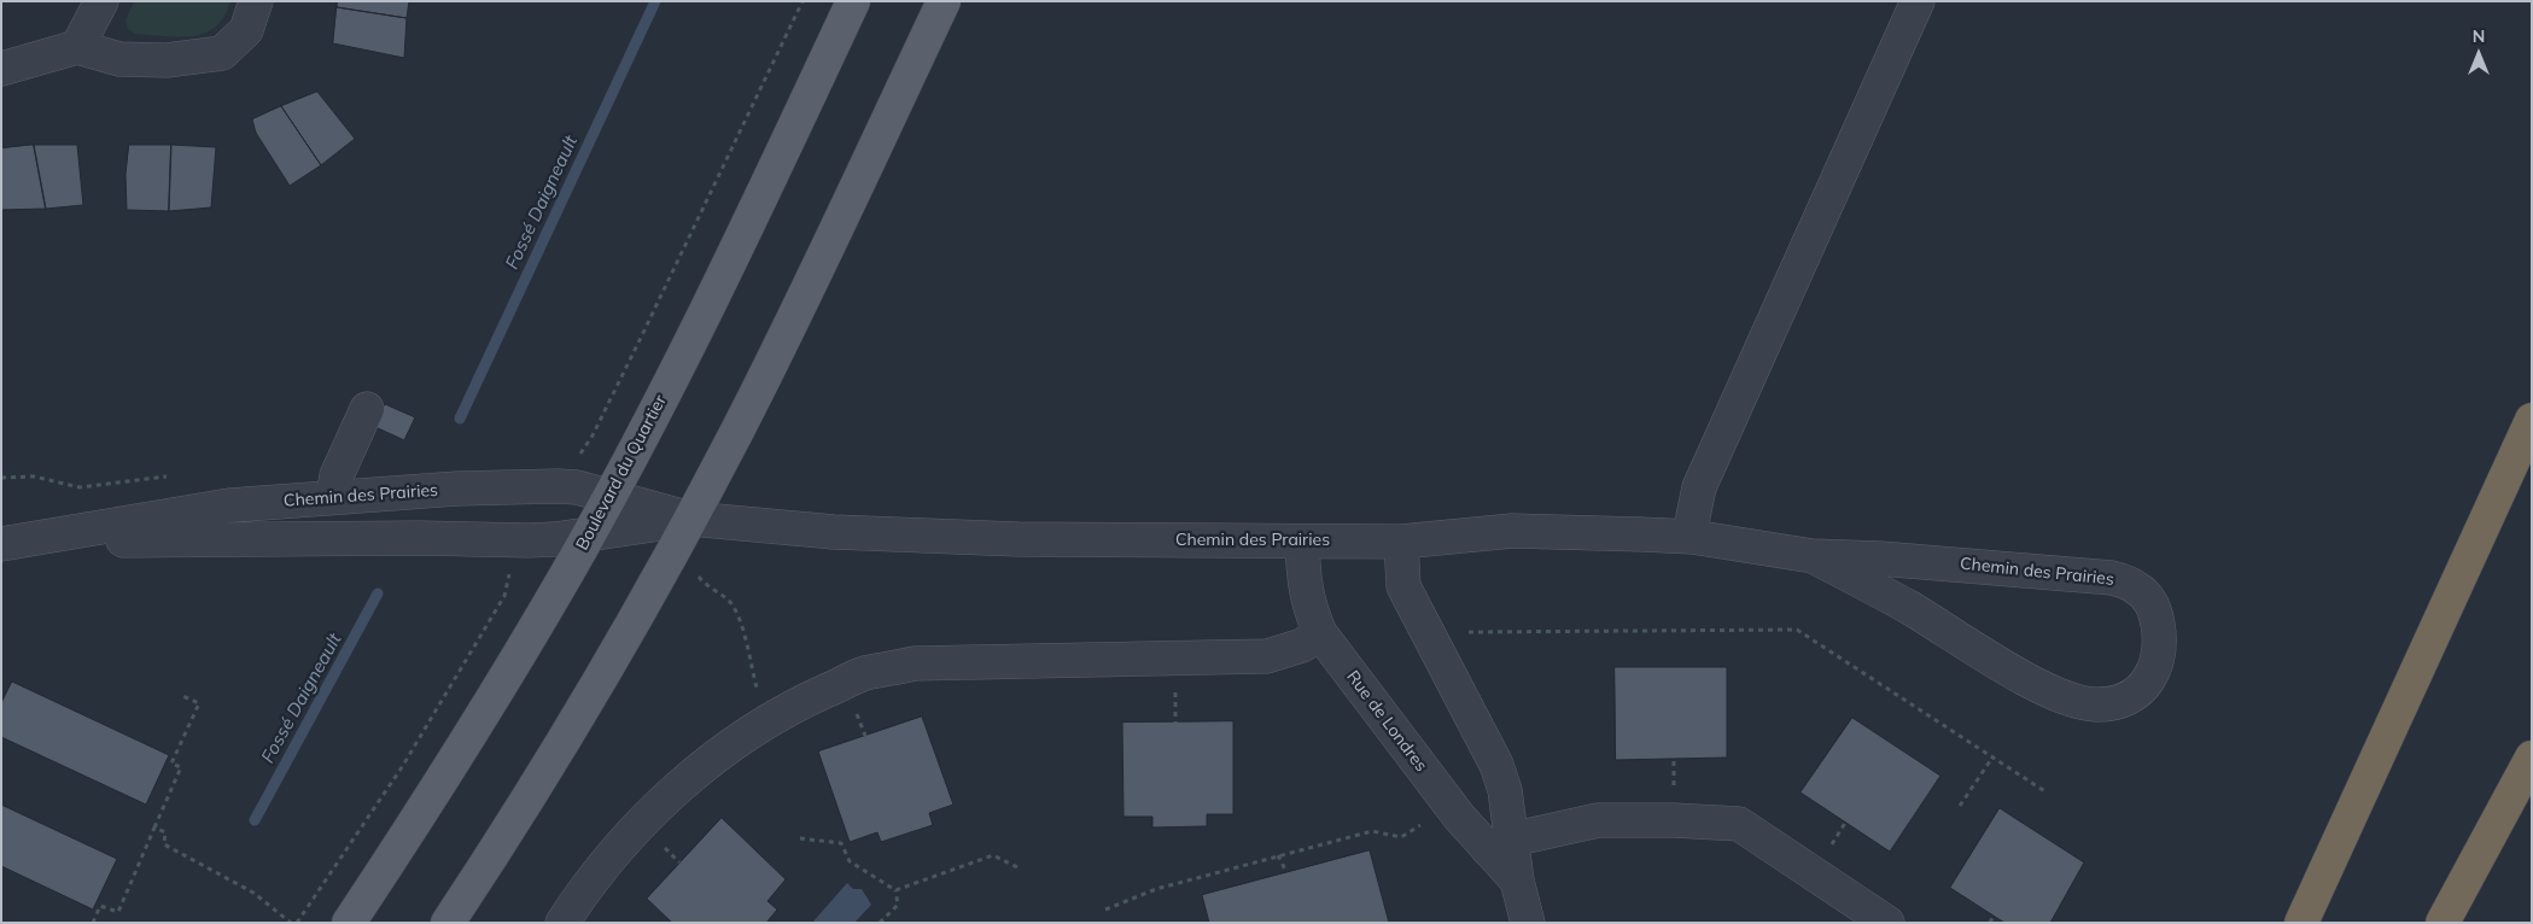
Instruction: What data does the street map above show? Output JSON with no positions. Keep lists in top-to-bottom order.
{
  "streets": {
    "main road": ["Boulevard du Quartier"],
    "street": ["Chemin des Prairies", "Rue de Londres"]
  },
  "crossings": [
    ["Boulevard du Quartier", "Chemin des Prairies"],
    ["Chemin des Prairies", "Rue de Londres"]
  ],
  "water": ["Fossé Daigneault"],
  "north": "top"
}
